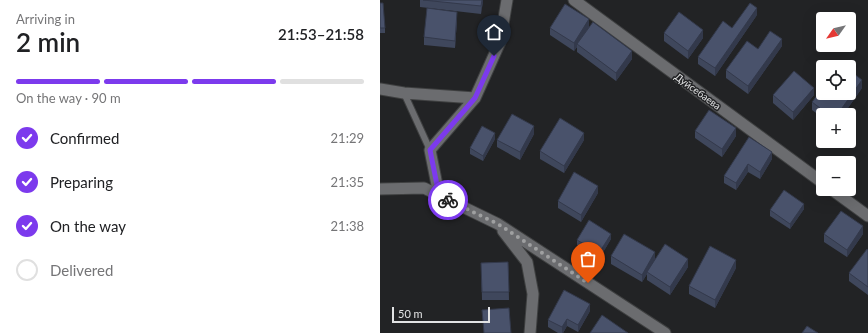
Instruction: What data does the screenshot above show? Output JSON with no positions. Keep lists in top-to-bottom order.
{
  "streets": {
    "street": ["Дуйсебаева"]
  },
  "scale_bar": "50 m",
  "north": "bottom left",
  "page": {
    "heading": ["2 min", "Arriving in", "21:53–21:58"],
    "map_buttons": ["+", "−"],
    "bar": "On the way · 90 m",
    "list": [
      ["Confirmed", "21:29"],
      ["Preparing", "21:35"],
      ["On the way", "21:38"],
      "Delivered"
    ],
    "scale": "50 m"
  }
}
